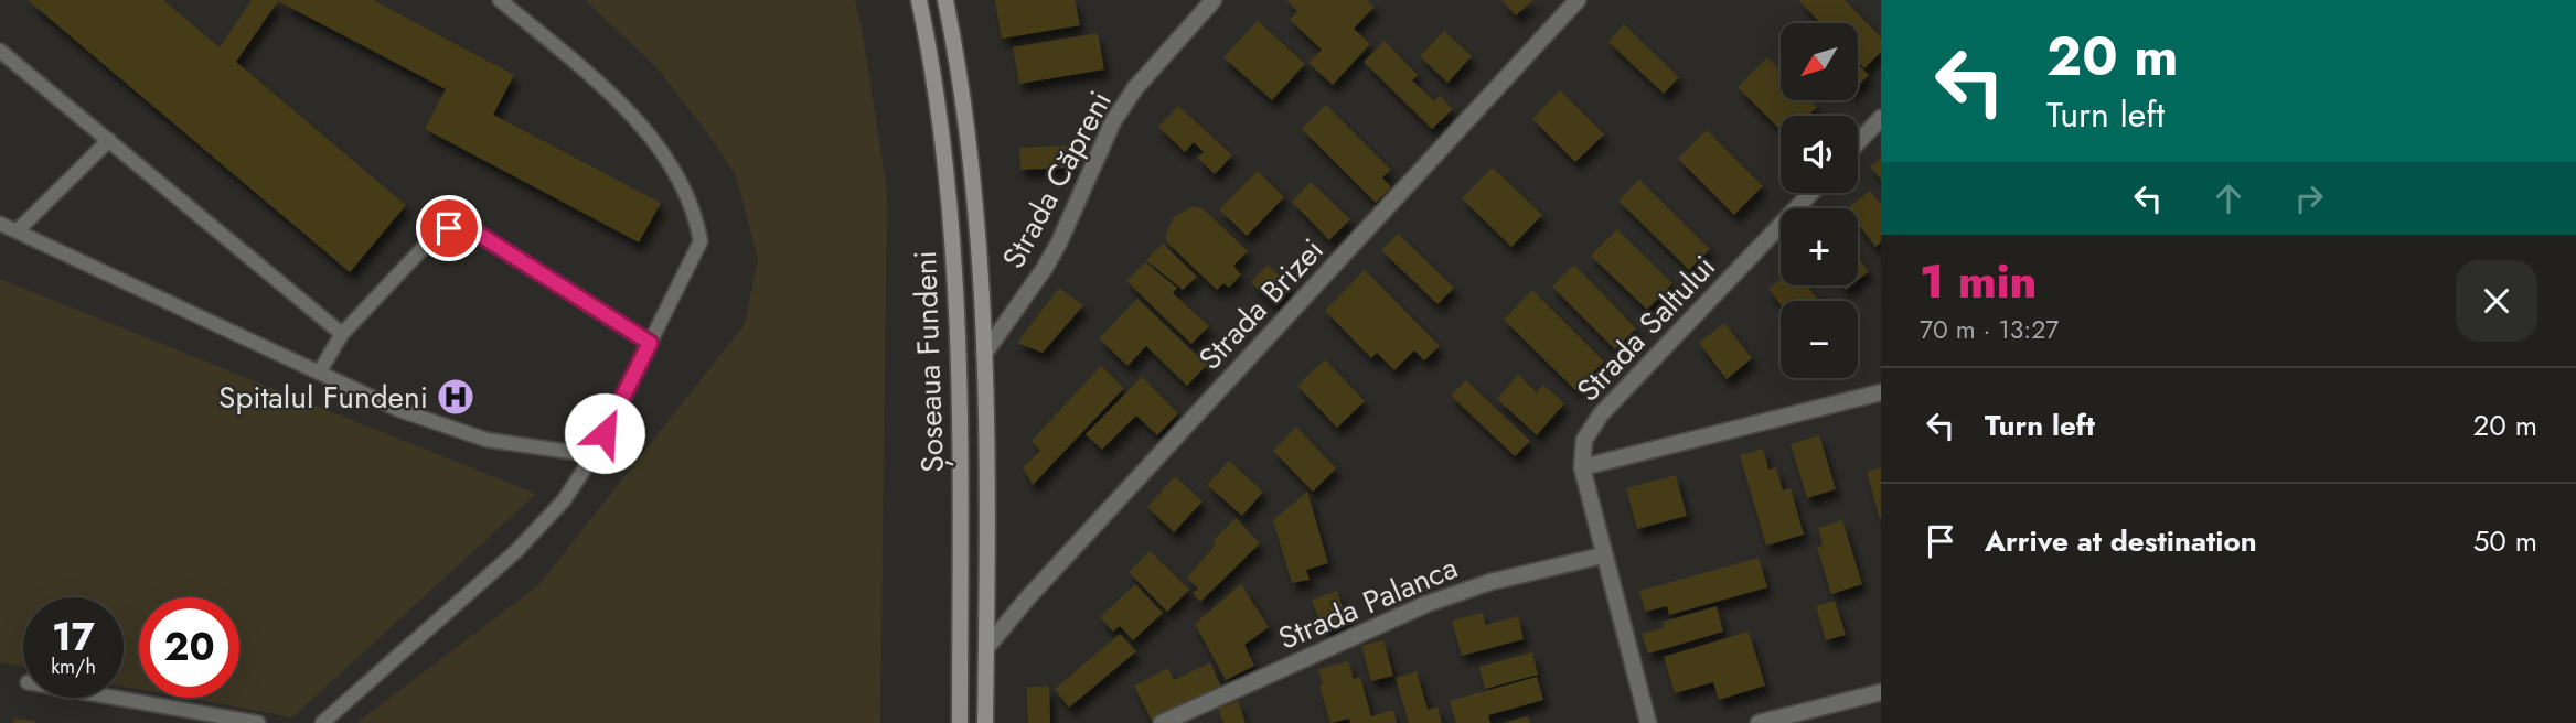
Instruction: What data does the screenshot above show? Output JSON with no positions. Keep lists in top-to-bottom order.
{
  "streets": {
    "main road": ["Șoseaua Fundeni"],
    "street": [
      "Strada Căpreni",
      "Strada Brizei",
      "Strada Saltului",
      "Strada Palanca"
    ]
  },
  "crossings": [
    ["Strada Căpreni", "Șoseaua Fundeni"],
    ["Strada Brizei", "Șoseaua Fundeni"],
    ["Strada Saltului", "Strada Palanca"]
  ],
  "places": {
    "hospital": ["Spitalul Fundeni"]
  },
  "north": "bottom left",
  "page": {
    "turn": ["20 m", "Turn left"],
    "map_buttons": ["+", "−"],
    "heading": ["1 min", "70 m · 13:27"],
    "list": [
      {
        "name": "Turn left",
        "value": "20 m"
      },
      {
        "name": "Arrive at destination",
        "value": "50 m"
      }
    ],
    "speed": "17 km/h",
    "limit": "20"
  }
}
